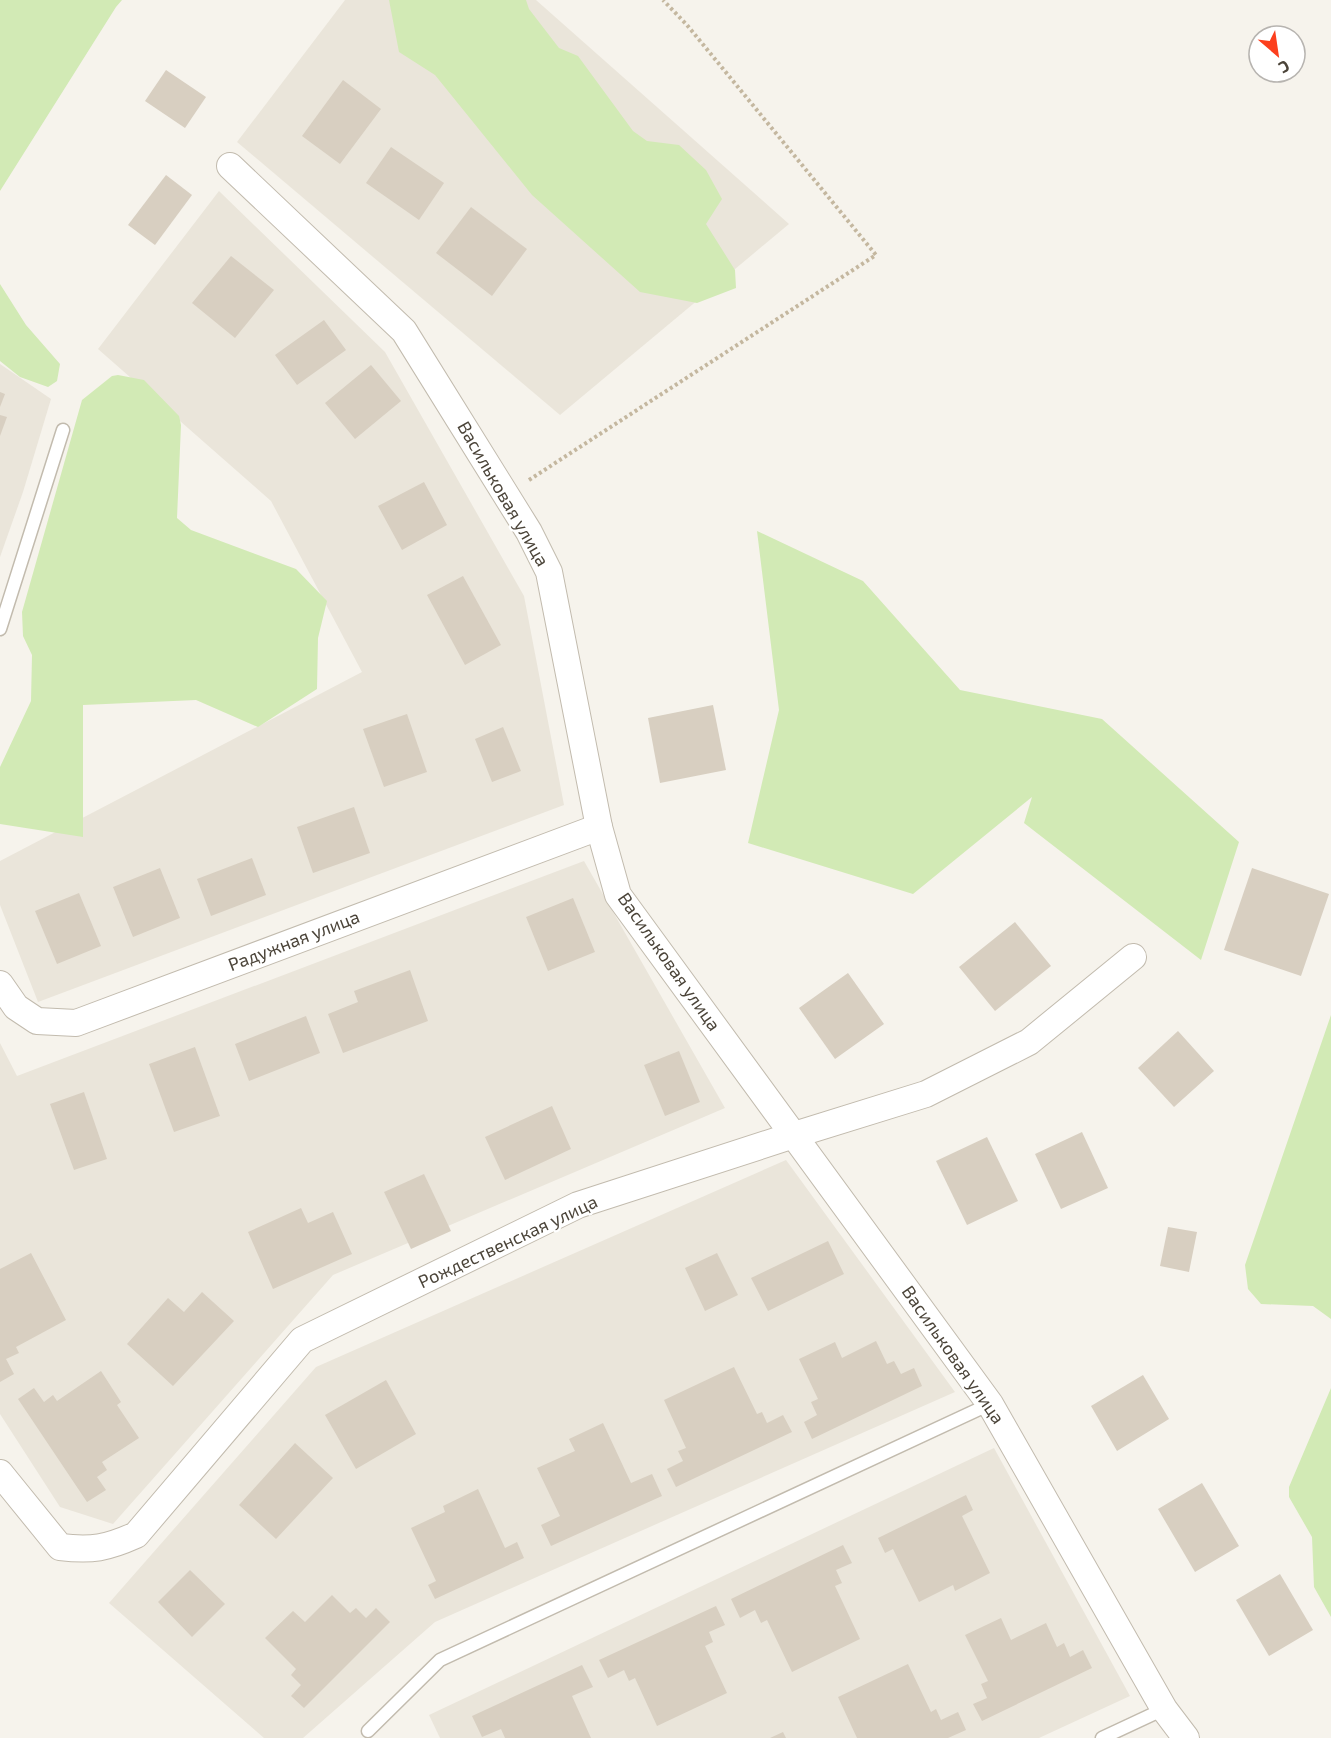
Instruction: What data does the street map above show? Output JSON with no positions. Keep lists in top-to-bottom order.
{
  "streets": {
    "street": ["Васильковая улица", "Радужная улица", "Рождественская улица"]
  },
  "crossings": [
    ["Васильковая улица", "Радужная улица"],
    ["Васильковая улица", "Рождественская улица"]
  ],
  "north": "bottom right"
}
